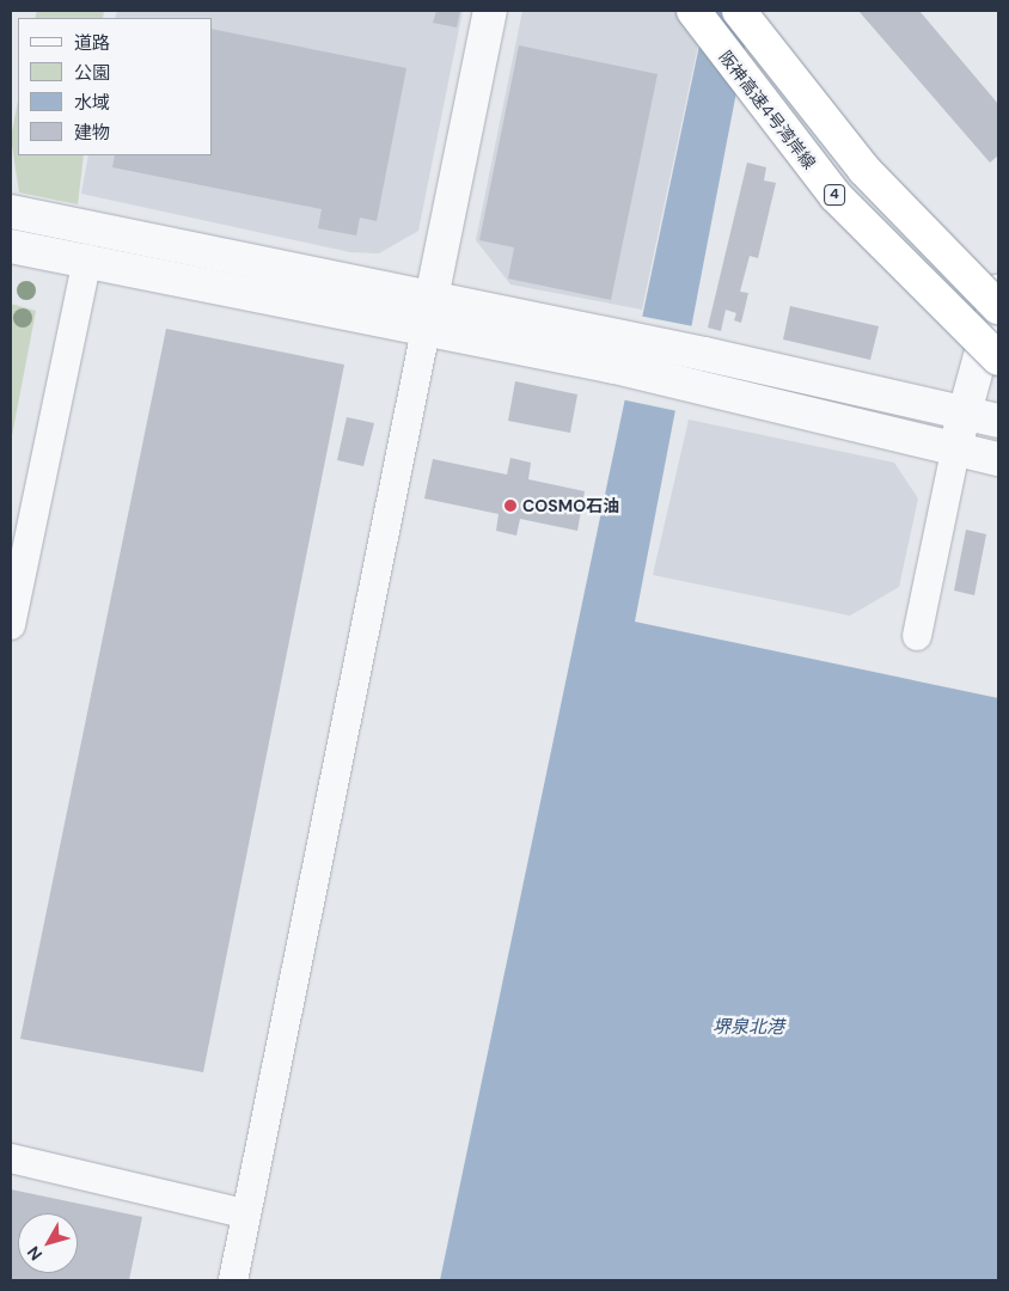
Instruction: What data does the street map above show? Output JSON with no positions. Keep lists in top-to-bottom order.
{
  "streets": {
    "highway": ["阪神高速4号湾岸線", "4"]
  },
  "water": ["堺泉北港"],
  "places": ["COSMO石油"],
  "legend": [
    "道路",
    "公園",
    "水域",
    "建物"
  ],
  "north": "bottom left"
}
